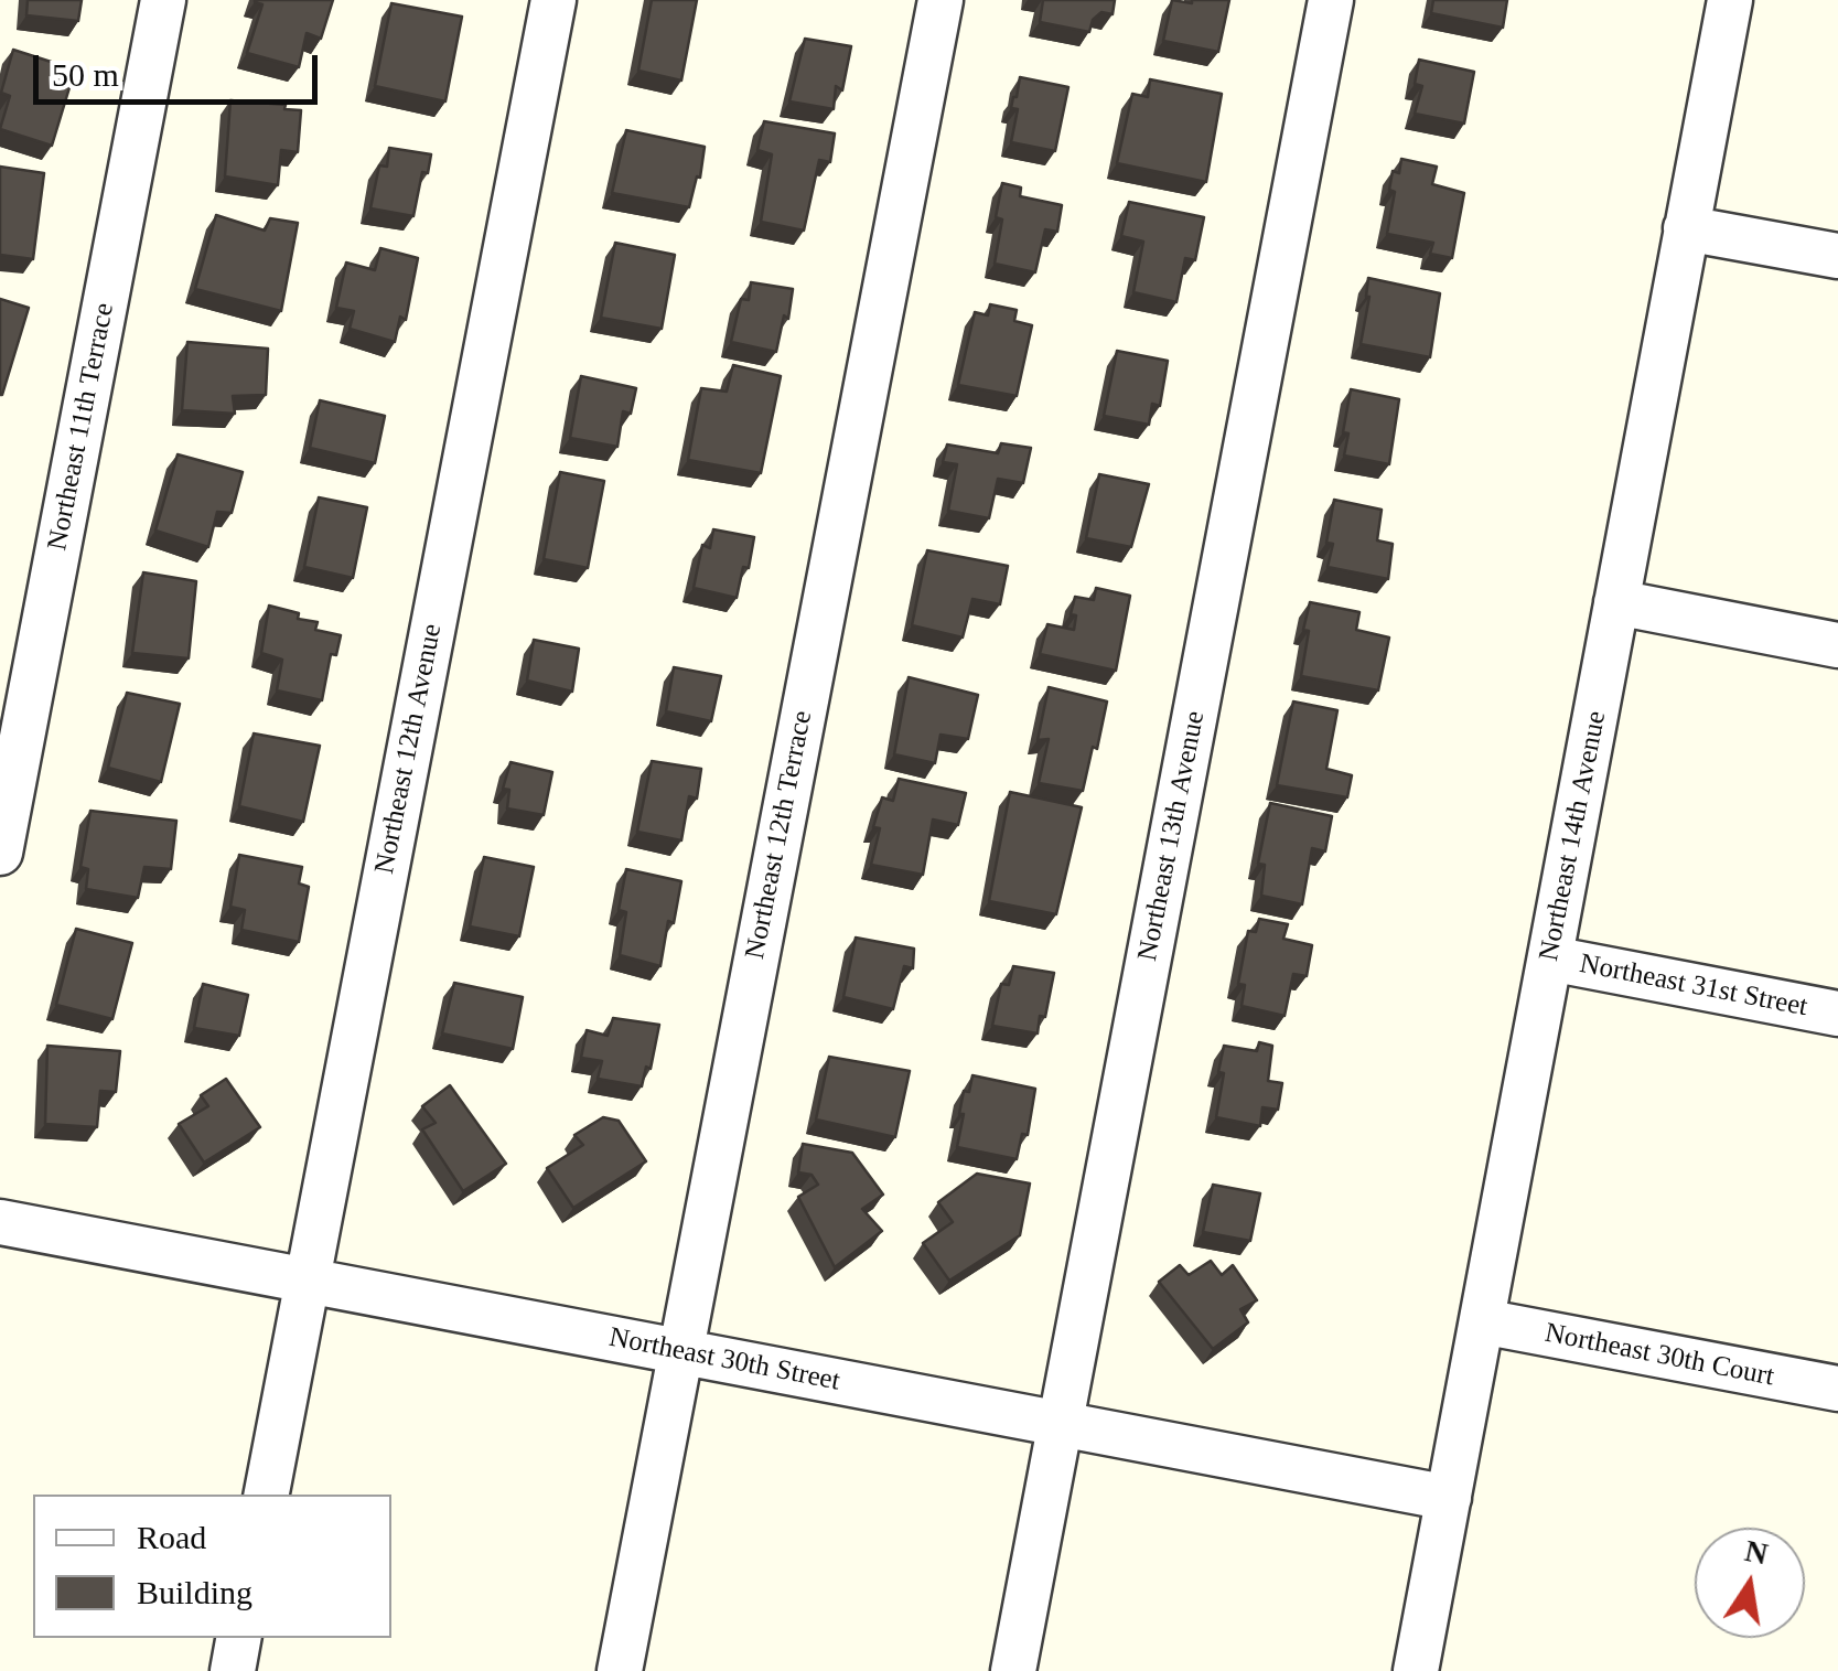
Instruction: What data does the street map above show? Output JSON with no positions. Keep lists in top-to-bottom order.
{
  "streets": {
    "street": [
      "Northeast 11th Terrace",
      "Northeast 12th Avenue",
      "Northeast 12th Terrace",
      "Northeast 13th Avenue",
      "Northeast 14th Avenue",
      "Northeast 31st Street",
      "Northeast 30th Court",
      "Northeast 30th Street"
    ]
  },
  "crossings": [
    ["Northeast 12th Avenue", "Northeast 30th Street"],
    ["Northeast 12th Terrace", "Northeast 30th Street"],
    ["Northeast 13th Avenue", "Northeast 30th Street"],
    ["Northeast 14th Avenue", "Northeast 31st Street"],
    ["Northeast 14th Avenue", "Northeast 30th Court"],
    ["Northeast 14th Avenue", "Northeast 30th Street"]
  ],
  "legend": ["Road", "Building"],
  "scale_bar": "50 m",
  "north": "top"
}
